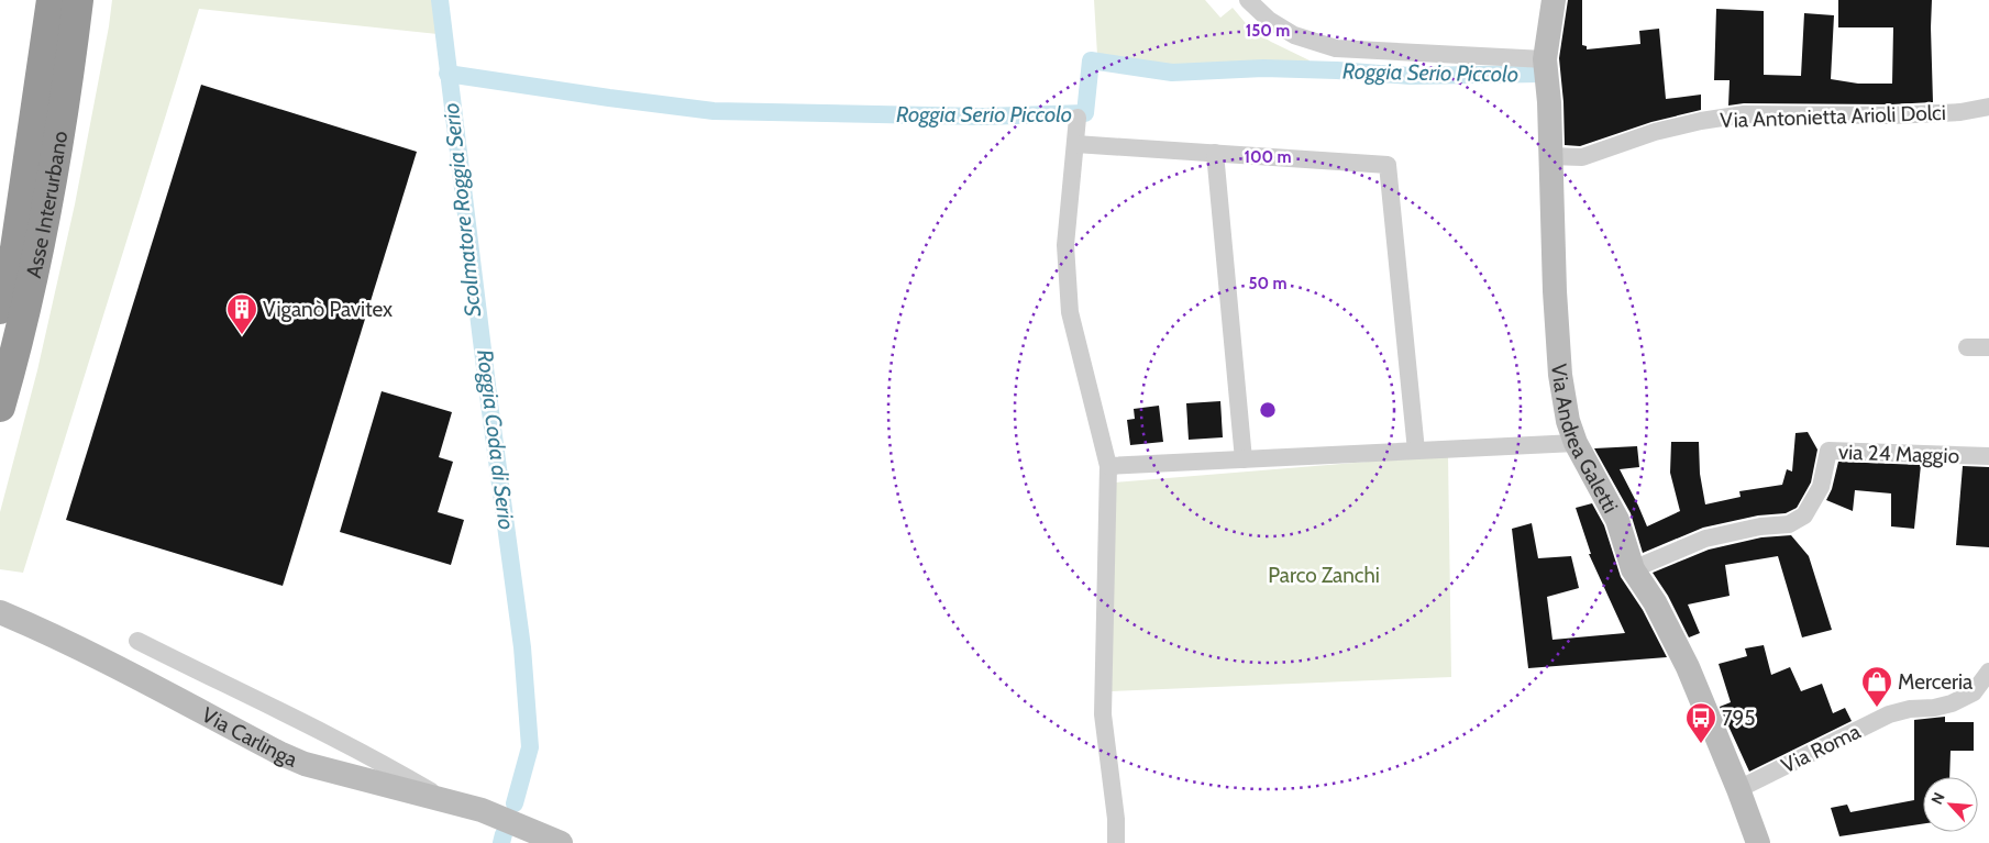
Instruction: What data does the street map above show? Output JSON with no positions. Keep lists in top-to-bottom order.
{
  "streets": {
    "highway": ["Asse Interurbano"],
    "street": [
      "Via Antonietta Arioli Dolci",
      "Via Andrea Galetti",
      "via 24 Maggio",
      "Via Carlinga",
      "Via Roma"
    ]
  },
  "crossings": [
    ["Via Antonietta Arioli Dolci", "Via Andrea Galetti"],
    ["Via Andrea Galetti", "via 24 Maggio"],
    ["Via Andrea Galetti", "Via Roma"]
  ],
  "water": ["Roggia Serio Piccolo", "Scolmatore Roggia Serio", "Roggia Coda di Serio"],
  "parks": ["Parco Zanchi"],
  "places": {
    "building": ["Viganò Pavitex"],
    "shop": ["Merceria"],
    "bus stop": ["795"]
  },
  "north": "top left",
  "rings": ["150 m", "100 m", "50 m"]
}
